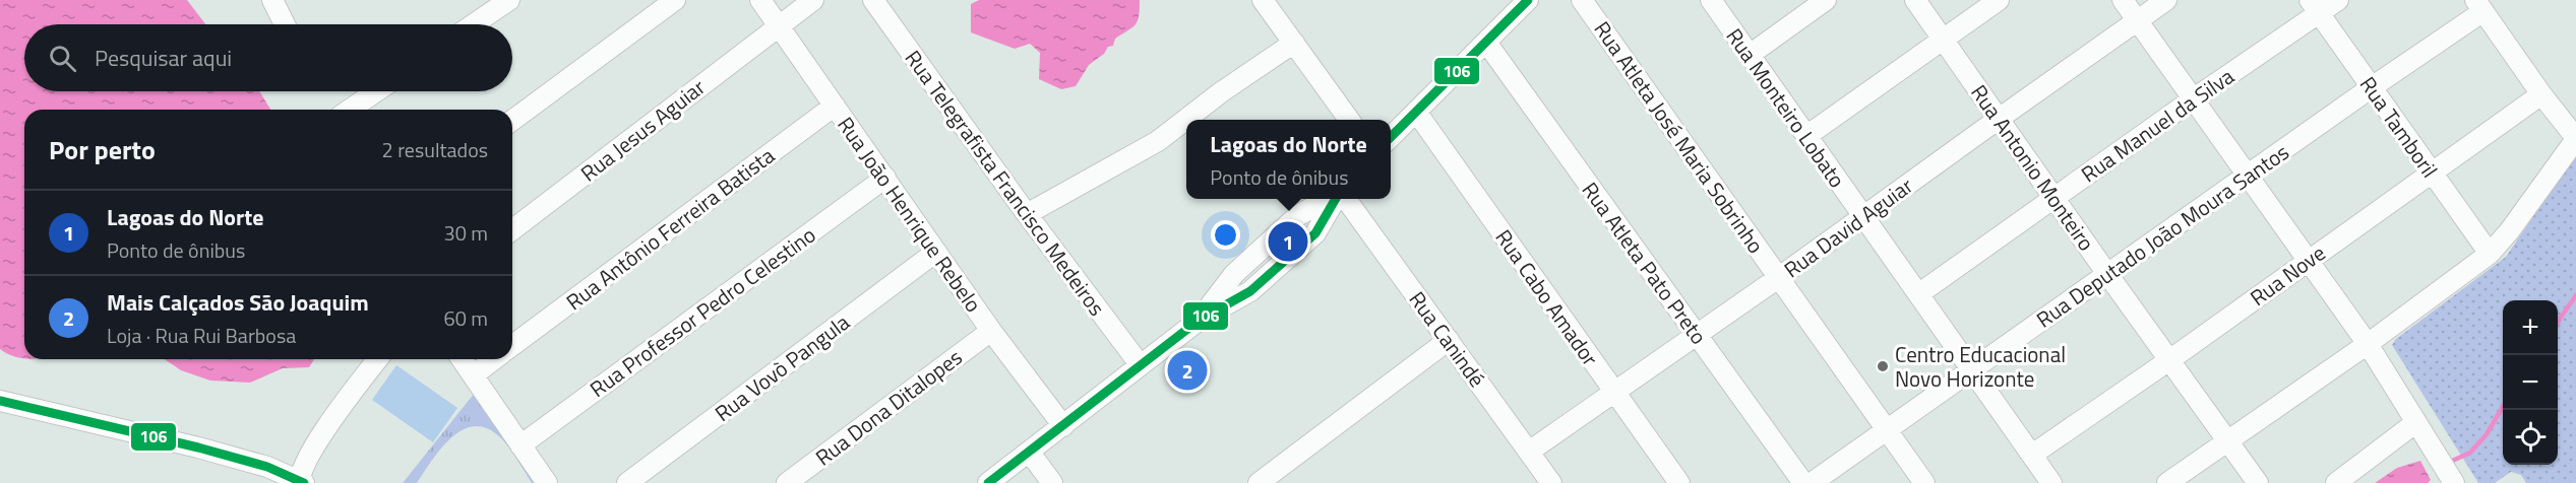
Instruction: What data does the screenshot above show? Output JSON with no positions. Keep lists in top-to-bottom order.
{
  "streets": {
    "street": [
      "Rua Monteiro Lobato",
      "Rua Manuel da Silva",
      "Rua Tamboril",
      "Rua Jesus Aguiar",
      "Rua Atleta José Maria Sobrinho",
      "Rua Antonio Monteiro",
      "Rua Telegrafista Francisco Medeiros",
      "Rua João Henrique Rebelo",
      "Rua David Aguiar",
      "Rua Antônio Ferreira Batista",
      "Rua Deputado João Moura Santos",
      "Rua Atleta Pato Preto",
      "Rua Nove",
      "Rua Cabo Amador",
      "Rua Professor Pedro Celestino",
      "Rua Canindé",
      "Rua Vovò Pangula",
      "Rua Dona Ditalopes"
    ]
  },
  "crossings": [
    ["Rua Monteiro Lobato", "Rua Manuel da Silva"],
    ["Rua Monteiro Lobato", "Rua David Aguiar"],
    ["Rua Monteiro Lobato", "Rua Deputado João Moura Santos"],
    ["Rua Monteiro Lobato", "Rua Nove"],
    ["Rua Manuel da Silva", "Rua Tamboril"],
    ["Rua Manuel da Silva", "Rua Antonio Monteiro"],
    ["Rua Tamboril", "Rua Deputado João Moura Santos"],
    ["Rua Tamboril", "Rua Nove"],
    ["Rua Jesus Aguiar", "Rua João Henrique Rebelo"],
    ["Rua Atleta José Maria Sobrinho", "Rua David Aguiar"],
    ["Rua Atleta José Maria Sobrinho", "Rua Deputado João Moura Santos"],
    ["Rua Antonio Monteiro", "Rua David Aguiar"],
    ["Rua Antonio Monteiro", "Rua Deputado João Moura Santos"],
    ["Rua Antonio Monteiro", "Rua Nove"],
    ["Rua João Henrique Rebelo", "Rua Antônio Ferreira Batista"],
    ["Rua João Henrique Rebelo", "Rua Professor Pedro Celestino"],
    ["Rua João Henrique Rebelo", "Rua Vovò Pangula"],
    ["Rua João Henrique Rebelo", "Rua Dona Ditalopes"],
    ["Rua David Aguiar", "Rua Atleta Pato Preto"],
    ["Rua David Aguiar", "Rua Cabo Amador"],
    ["Rua David Aguiar", "Rua Canindé"]
  ],
  "places": ["Centro Educacional Novo Horizonte"],
  "lines": ["transit line 106"],
  "page": {
    "search": "Pesquisar aqui",
    "heading": ["Por perto", "2 resultados"],
    "popup": ["Lagoas do Norte", "Ponto de ônibus"],
    "list": [
      {
        "mark": "1",
        "name": "Lagoas do Norte",
        "note": "Ponto de ônibus",
        "value": "30 m"
      },
      {
        "mark": "2",
        "name": "Mais Calçados São Joaquim",
        "note": "Loja · Rua Rui Barbosa",
        "value": "60 m"
      }
    ],
    "pins": ["1", "2"],
    "map_buttons": ["+", "−"]
  }
}
